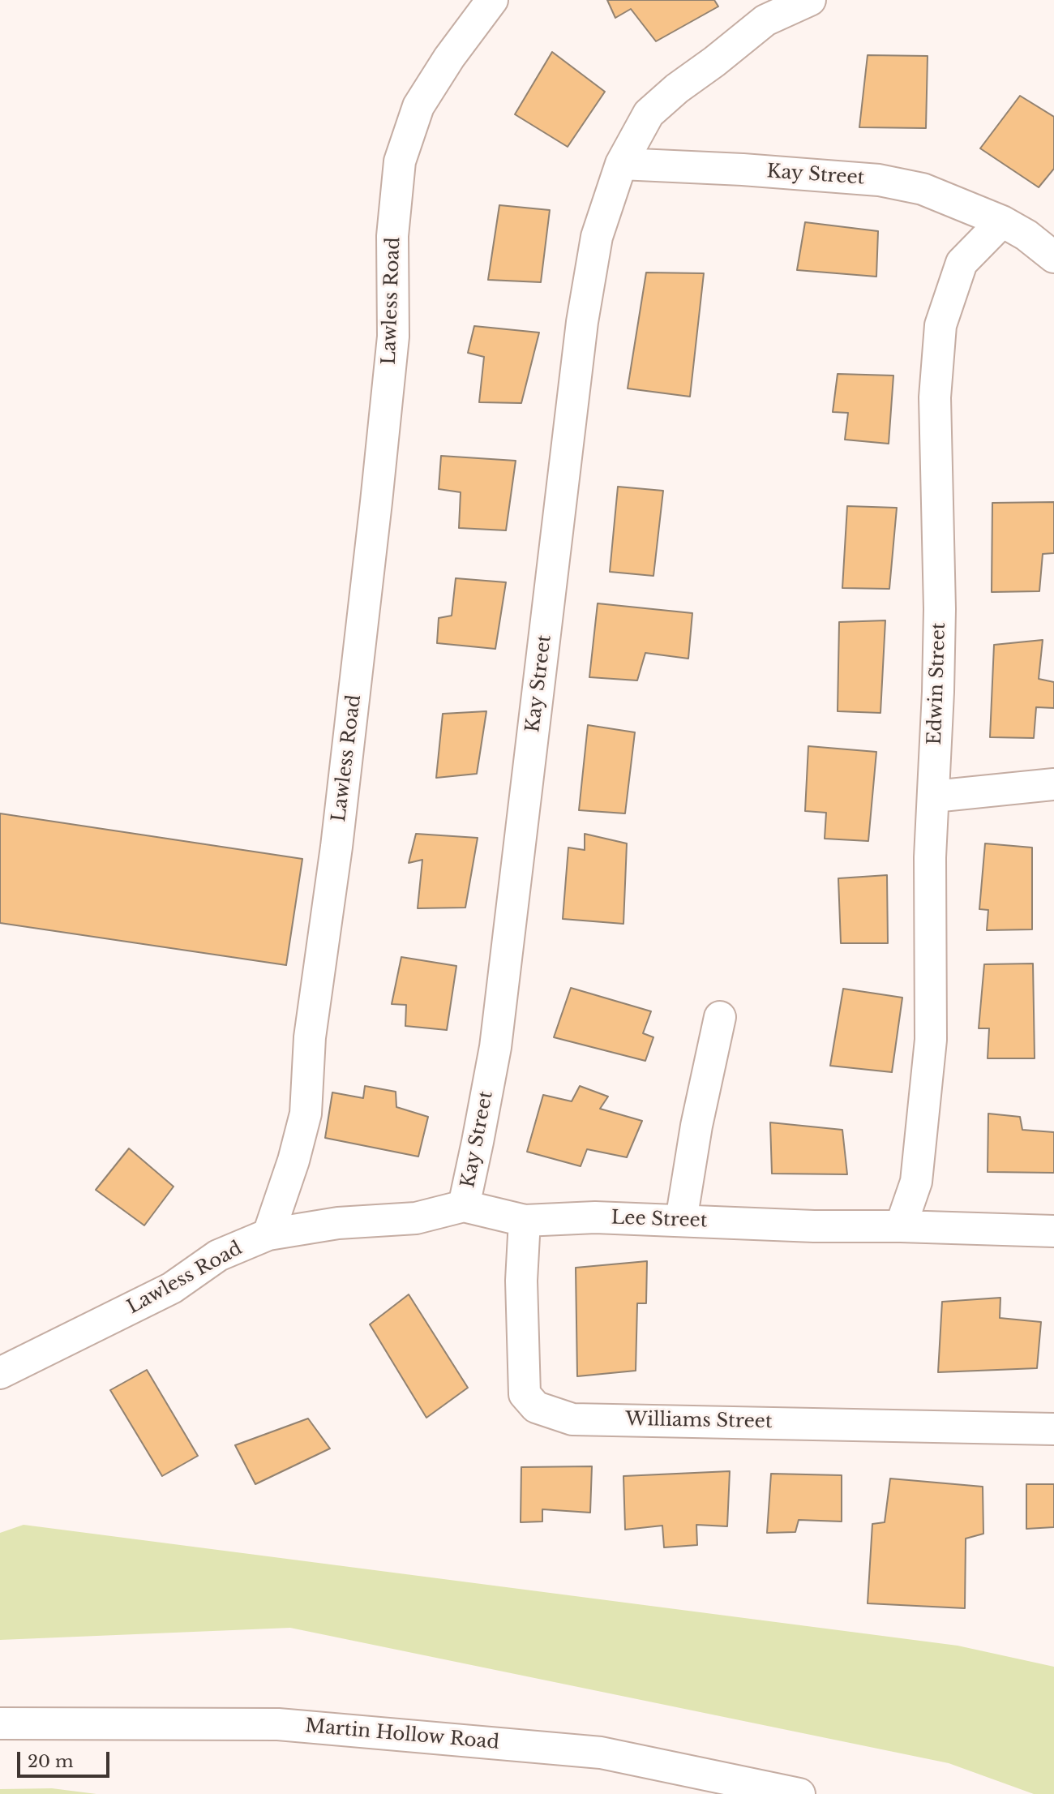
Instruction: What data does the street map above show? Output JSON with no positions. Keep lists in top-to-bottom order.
{
  "streets": {
    "street": [
      "Kay Street",
      "Lawless Road",
      "Edwin Street",
      "Lee Street",
      "Williams Street",
      "Martin Hollow Road"
    ]
  },
  "crossings": [
    ["Kay Street", "Edwin Street"],
    ["Kay Street", "Lee Street"],
    ["Lawless Road", "Lee Street"],
    ["Edwin Street", "Lee Street"],
    ["Lee Street", "Williams Street"]
  ],
  "scale_bar": "20 m"
}
